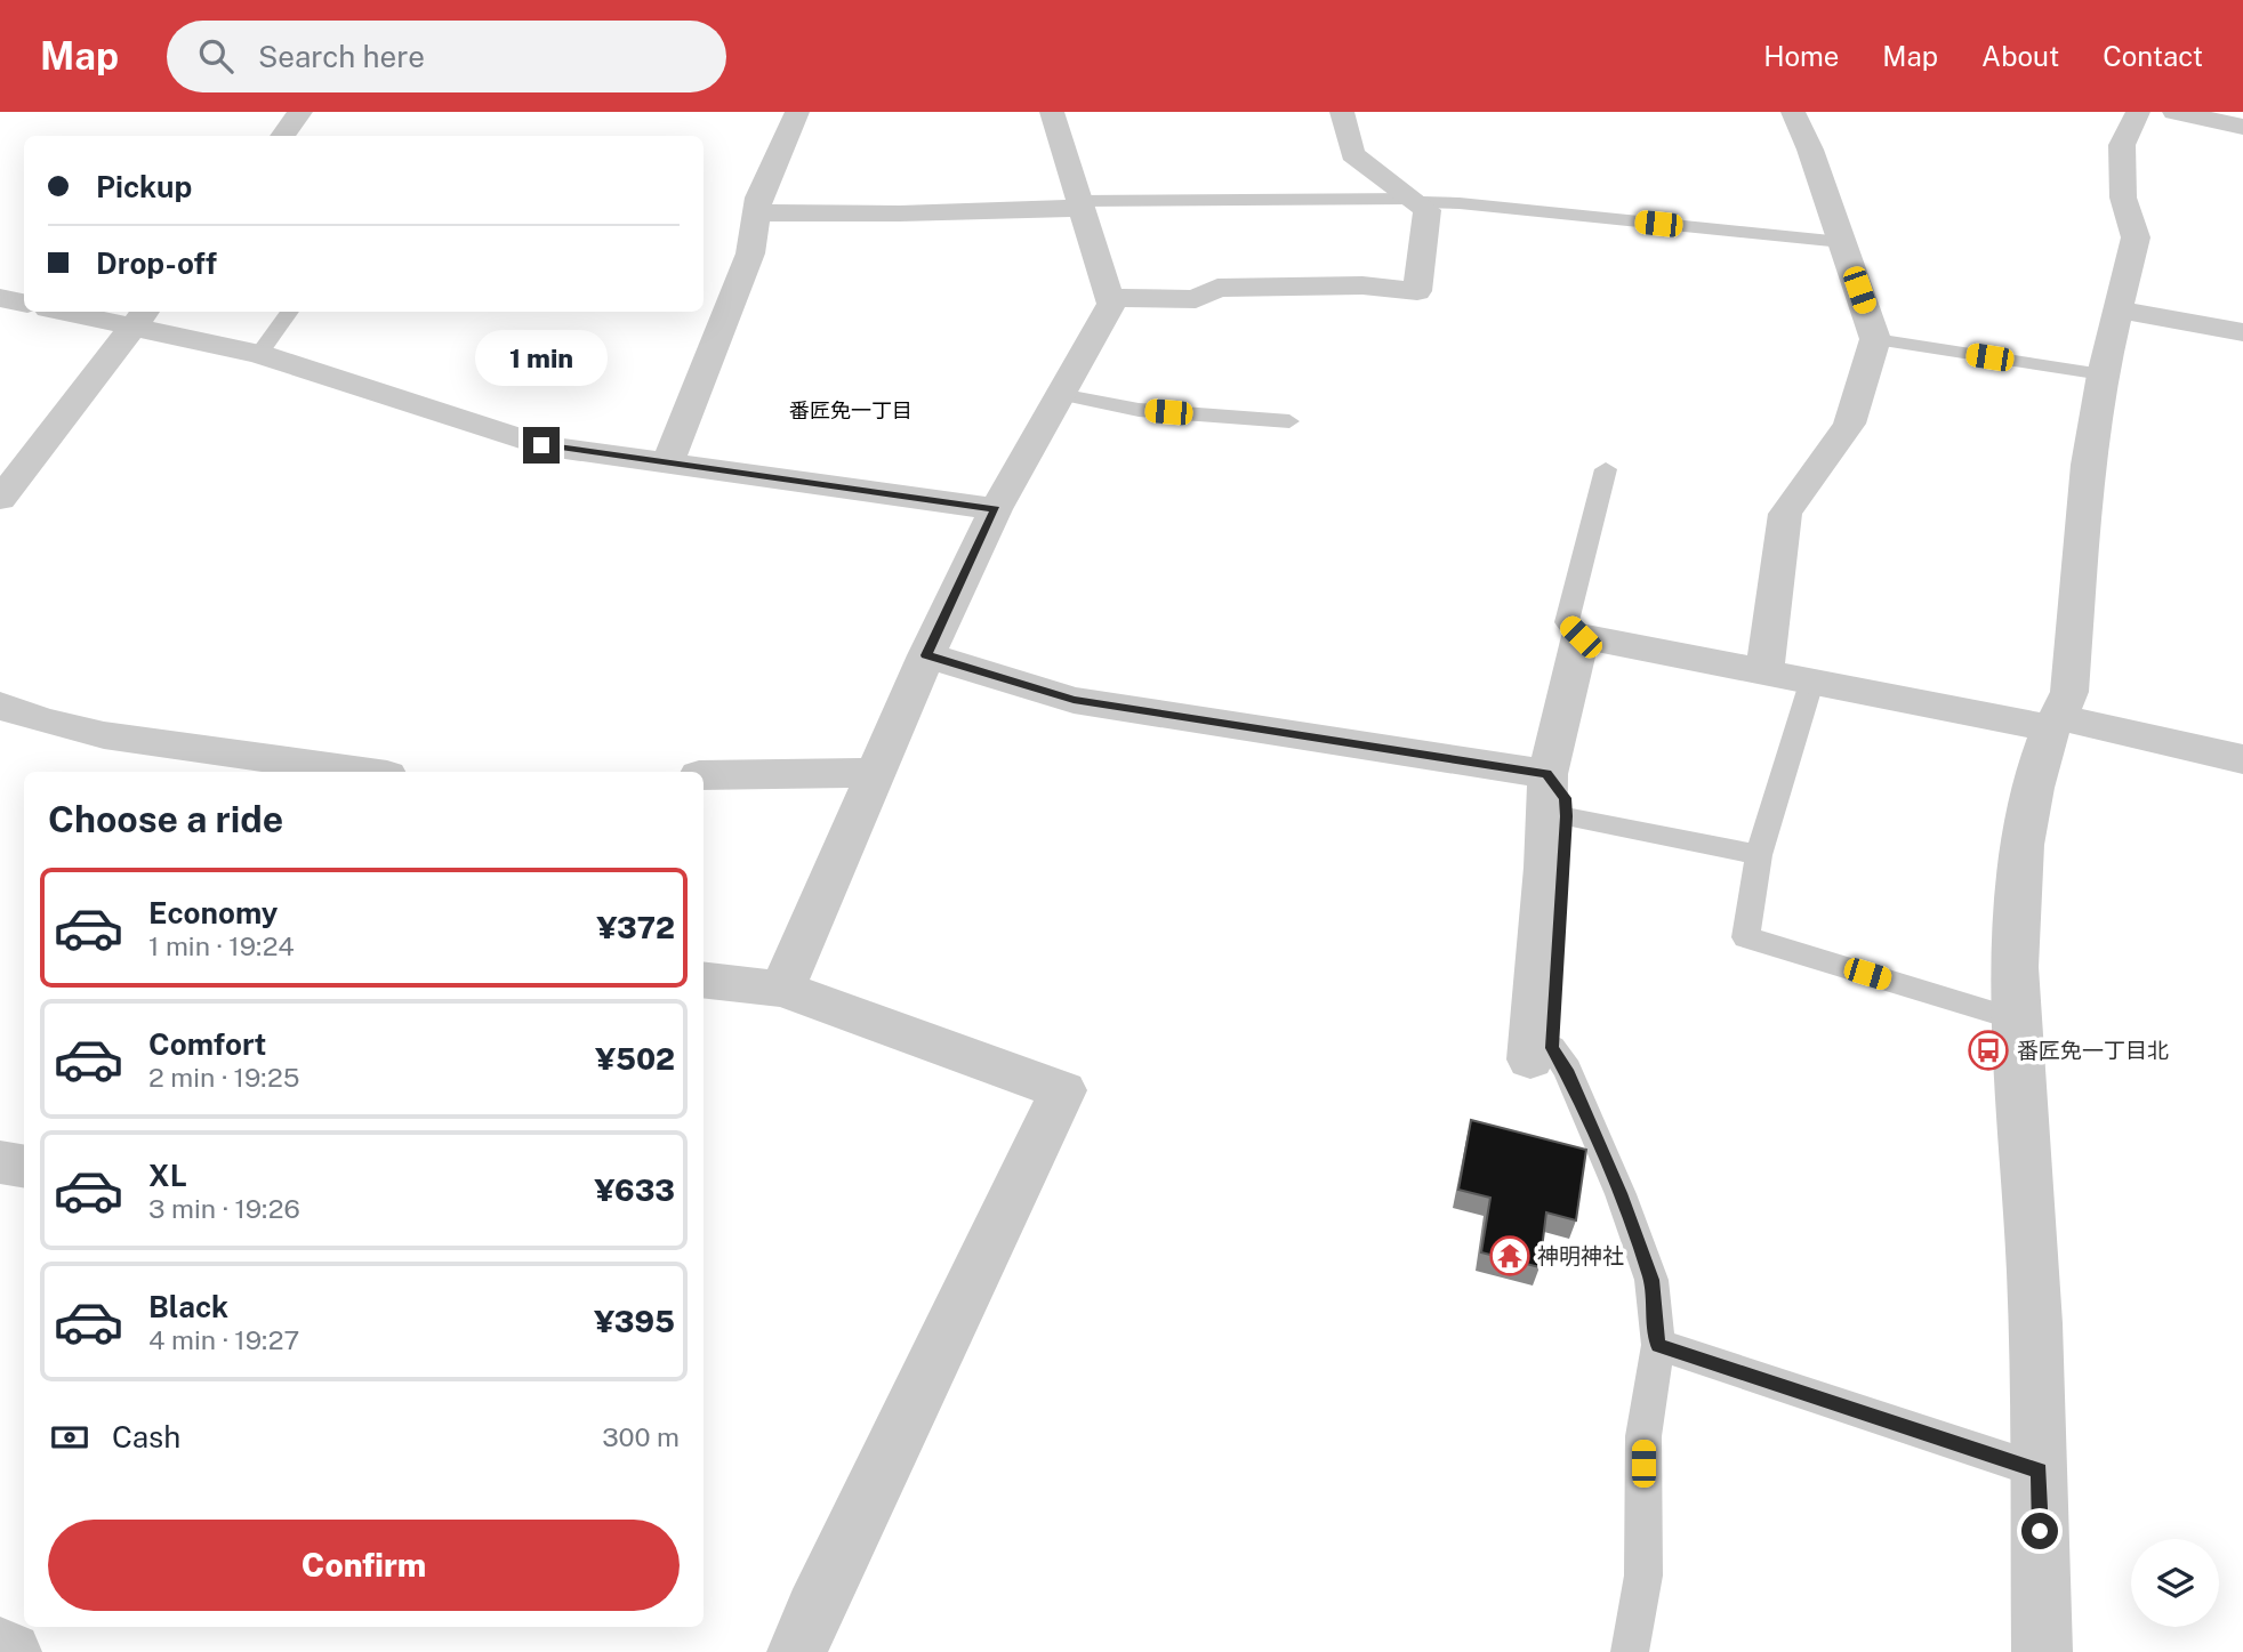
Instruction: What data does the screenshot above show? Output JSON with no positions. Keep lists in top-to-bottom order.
{
  "districts": ["番匠免一丁目"],
  "places": {
    "bus stop": ["番匠免一丁目北"],
    "temple": ["神明神社"]
  },
  "page": {
    "header": "Map",
    "search": "Search here",
    "nav": [
      "Home",
      "Map",
      "About",
      "Contact"
    ],
    "banner": ["Pickup", "Drop-off"],
    "bubble": "1 min",
    "heading": "Choose a ride",
    "list": [
      {
        "name": "Economy",
        "note": "1 min · 19:24",
        "value": "¥372"
      },
      {
        "name": "Comfort",
        "note": "2 min · 19:25",
        "value": "¥502"
      },
      {
        "name": "XL",
        "note": "3 min · 19:26",
        "value": "¥633"
      },
      {
        "name": "Black",
        "note": "4 min · 19:27",
        "value": "¥395"
      }
    ],
    "pay": ["Cash", "300 m"],
    "buttons": "Confirm"
  }
}
